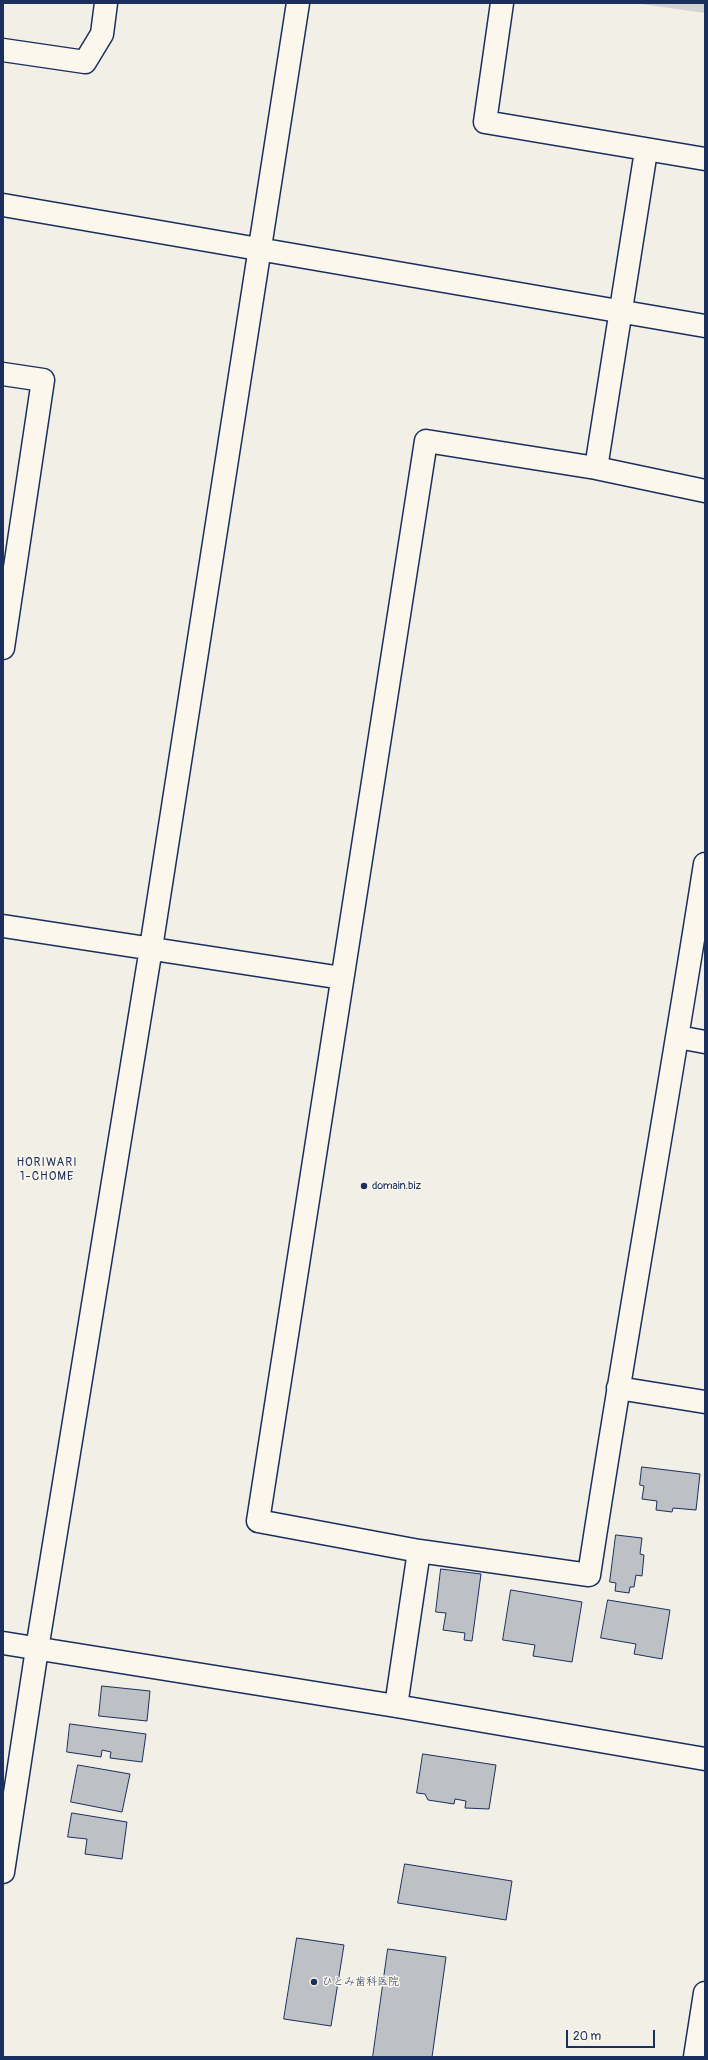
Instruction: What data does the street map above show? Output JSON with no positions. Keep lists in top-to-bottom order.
{
  "districts": ["HORIWARI 1-CHOME"],
  "places": ["domain.biz", "ひとみ歯科医院"],
  "scale_bar": "20 m"
}
